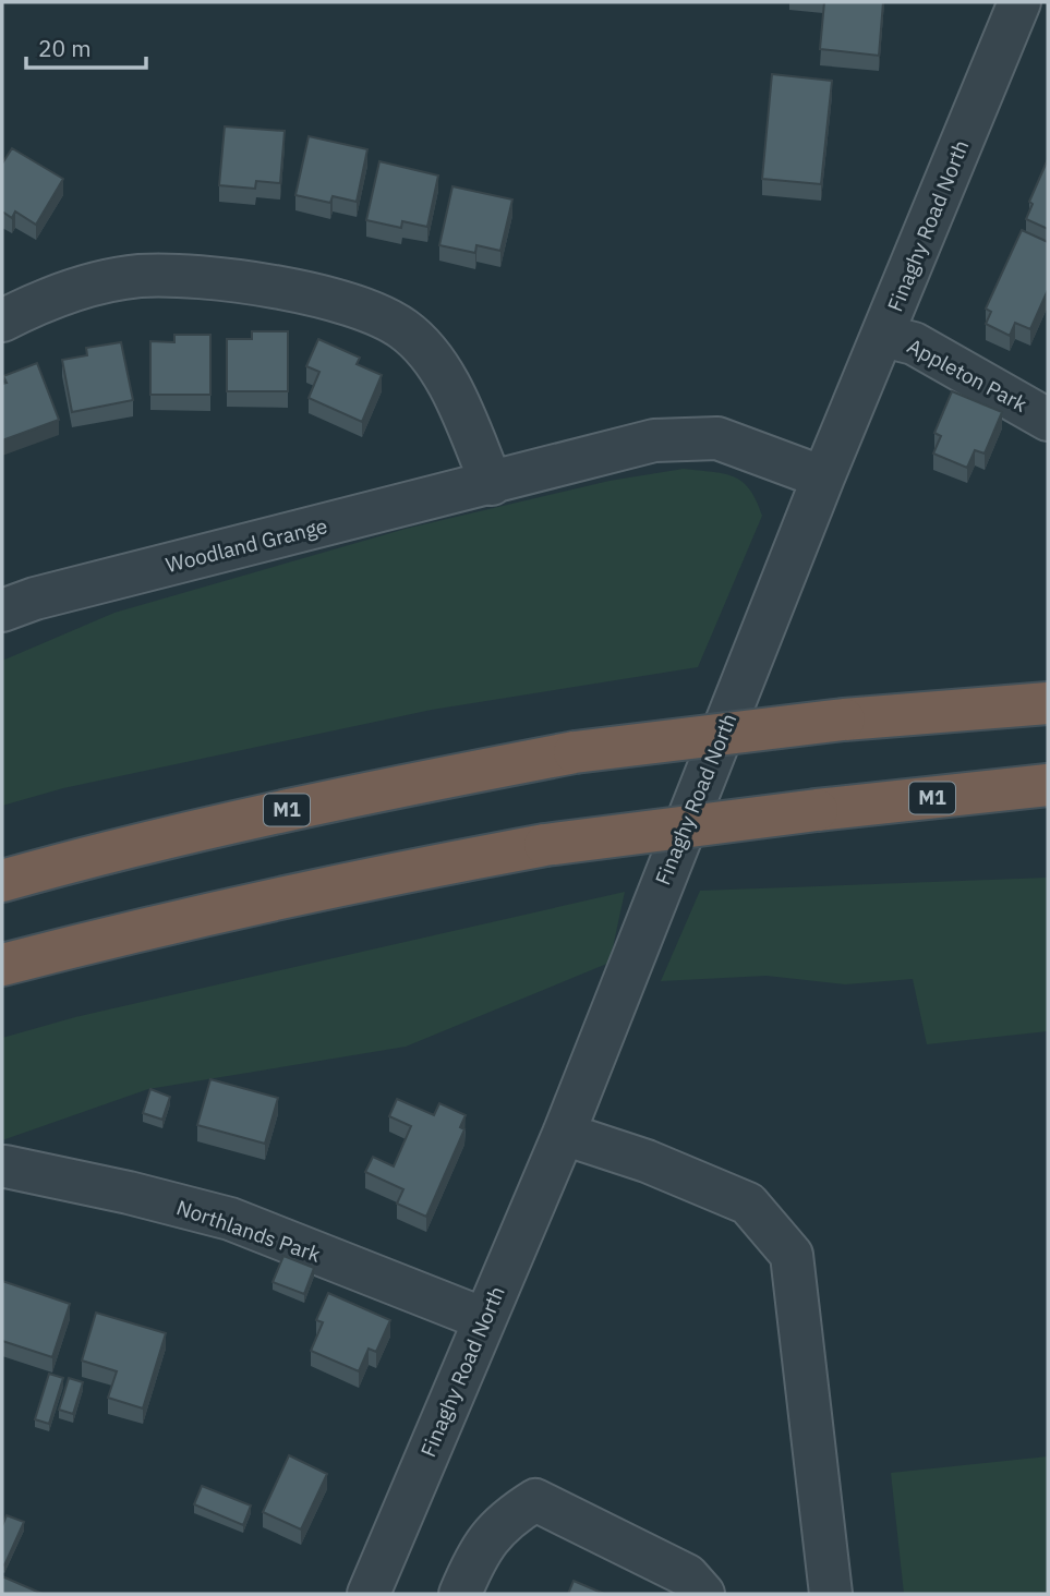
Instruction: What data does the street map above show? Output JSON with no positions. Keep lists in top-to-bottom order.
{
  "streets": {
    "highway": ["M1"],
    "street": [
      "Finaghy Road North",
      "Appleton Park",
      "Woodland Grange",
      "Northlands Park"
    ]
  },
  "crossings": [
    ["Finaghy Road North", "Appleton Park"],
    ["Finaghy Road North", "Woodland Grange"],
    ["Finaghy Road North", "Northlands Park"]
  ],
  "scale_bar": "20 m"
}
